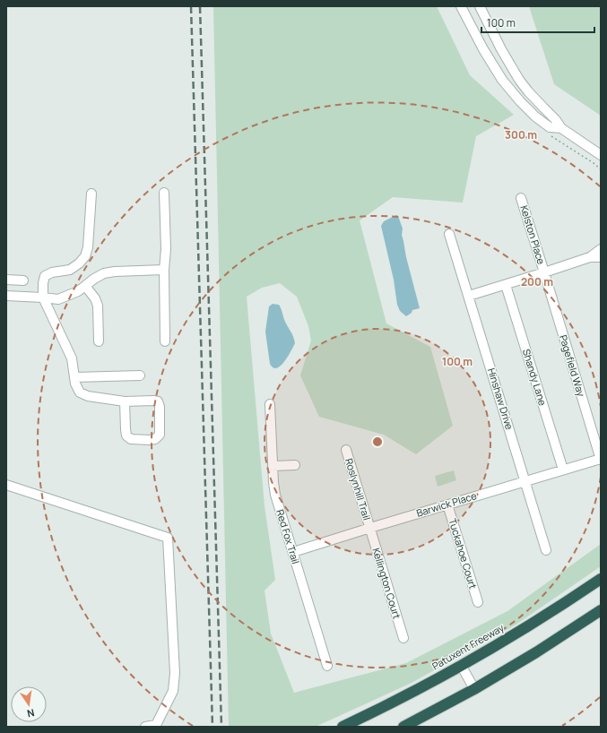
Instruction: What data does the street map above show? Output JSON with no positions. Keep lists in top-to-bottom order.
{
  "streets": {
    "highway": ["Patuxent Freeway"],
    "street": [
      "Kelston Place",
      "Pagefield Way",
      "Shandy Lane",
      "Hinshaw Drive",
      "Roslynhill Trail",
      "Barwick Place",
      "Red Fox Trail",
      "Tuckahoe Court",
      "Kellington Court"
    ]
  },
  "crossings": [
    ["Kelston Place", "Pagefield Way"],
    ["Pagefield Way", "Barwick Place"],
    ["Shandy Lane", "Barwick Place"],
    ["Hinshaw Drive", "Barwick Place"],
    ["Roslynhill Trail", "Barwick Place"],
    ["Roslynhill Trail", "Kellington Court"],
    ["Barwick Place", "Red Fox Trail"],
    ["Barwick Place", "Tuckahoe Court"],
    ["Barwick Place", "Kellington Court"]
  ],
  "scale_bar": "100 m",
  "north": "bottom",
  "rings": ["300 m", "200 m", "100 m"]
}
